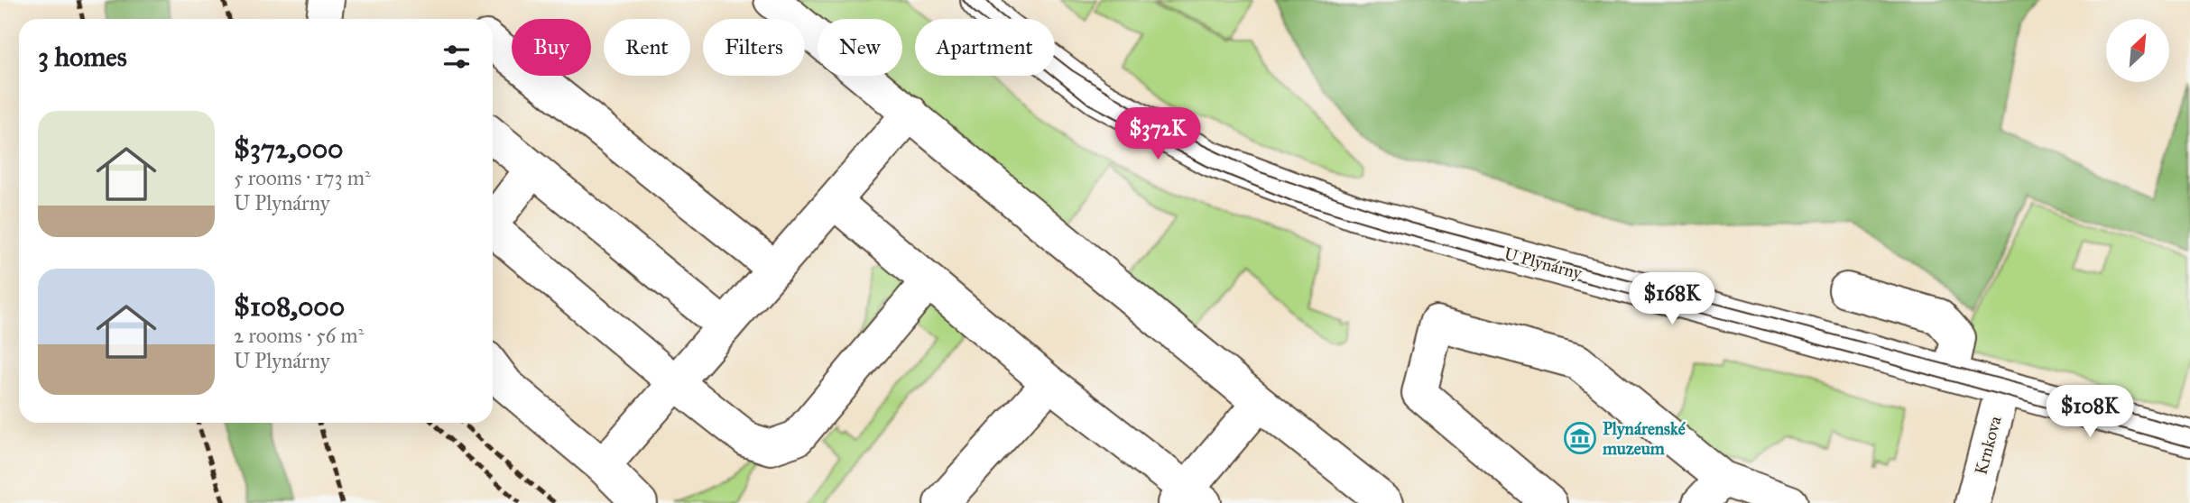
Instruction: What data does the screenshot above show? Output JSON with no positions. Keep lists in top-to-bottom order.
{
  "streets": {
    "street": ["U Plynárny", "Krnkova"]
  },
  "crossings": [
    ["U Plynárny", "Krnkova"]
  ],
  "places": {
    "museum": ["Plynárenské muzeum"]
  },
  "north": "top right",
  "page": {
    "chip": [
      "Buy",
      "Rent",
      "Filters",
      "New",
      "Apartment"
    ],
    "heading": "3 homes",
    "list": [
      {
        "name": "$372,000",
        "note": "5 rooms · 173 m² · U Plynárny"
      },
      {
        "name": "$108,000",
        "note": "2 rooms · 56 m² · U Plynárny"
      }
    ],
    "price": ["$372K", "$168K", "$108K"]
  }
}
